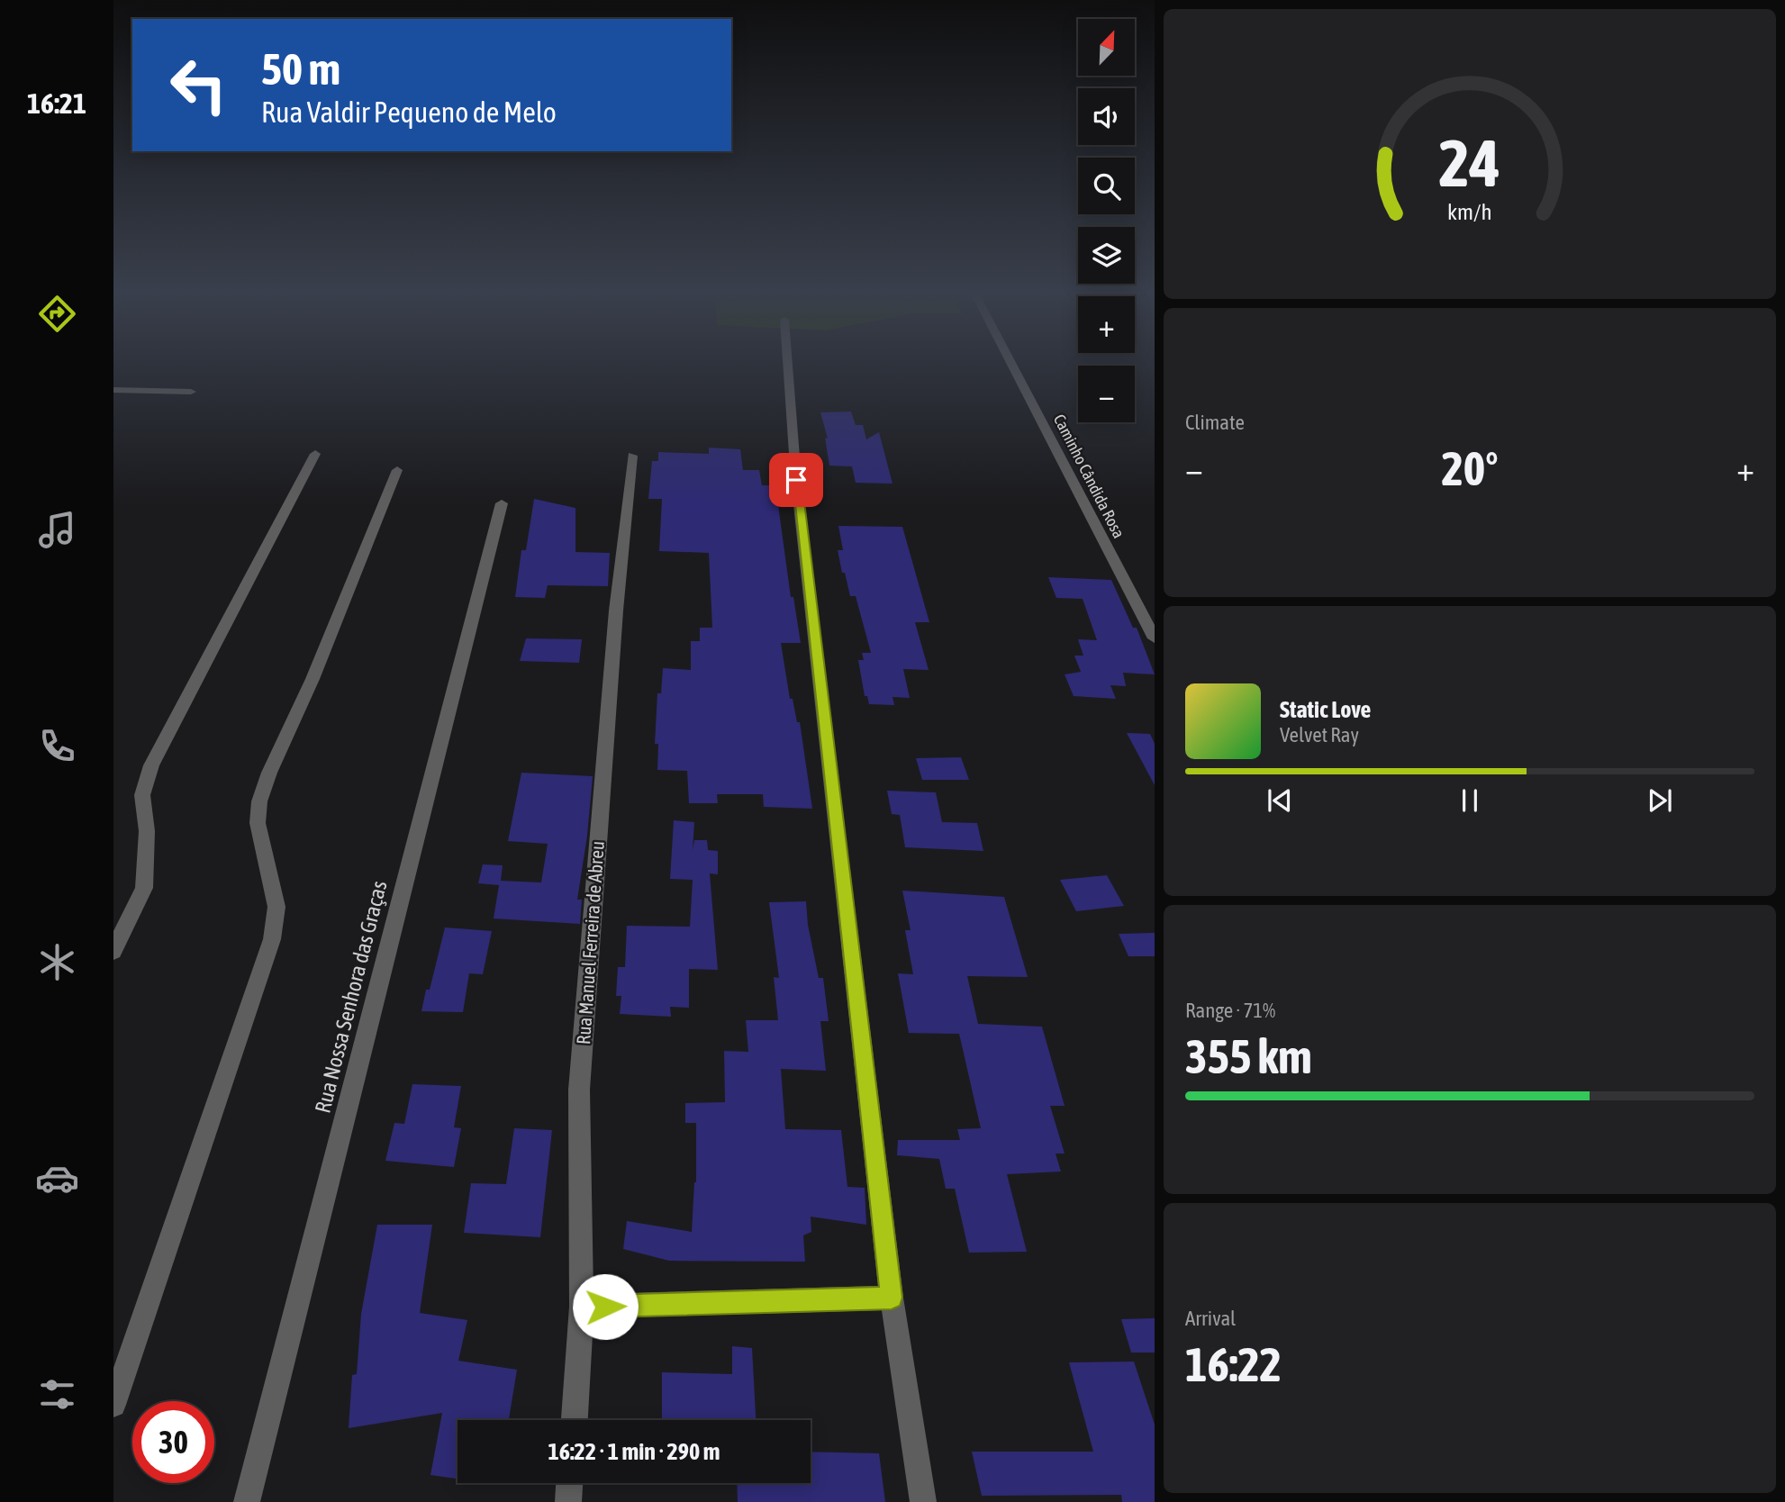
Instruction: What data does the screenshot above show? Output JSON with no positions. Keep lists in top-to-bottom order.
{
  "streets": {
    "street": ["Caminho Cândida Rosa", "Rua Manuel Ferreira de Abreu", "Rua Nossa Senhora das Graças"]
  },
  "north": "top right",
  "page": {
    "tabs": "16:21",
    "map_buttons": ["+", "−"],
    "turn": ["50 m", "Rua Valdir Pequeno de Melo"],
    "tile": [
      "Climate",
      ["Range · 71%", "355 km"],
      ["Arrival", "16:22"]
    ],
    "heat": ["−", "20°", "+"],
    "song": ["Static Love", "Velvet Ray"],
    "limit": "30",
    "trip": "16:22 · 1 min · 290 m",
    "gauge": ["24", "km/h"]
  }
}
